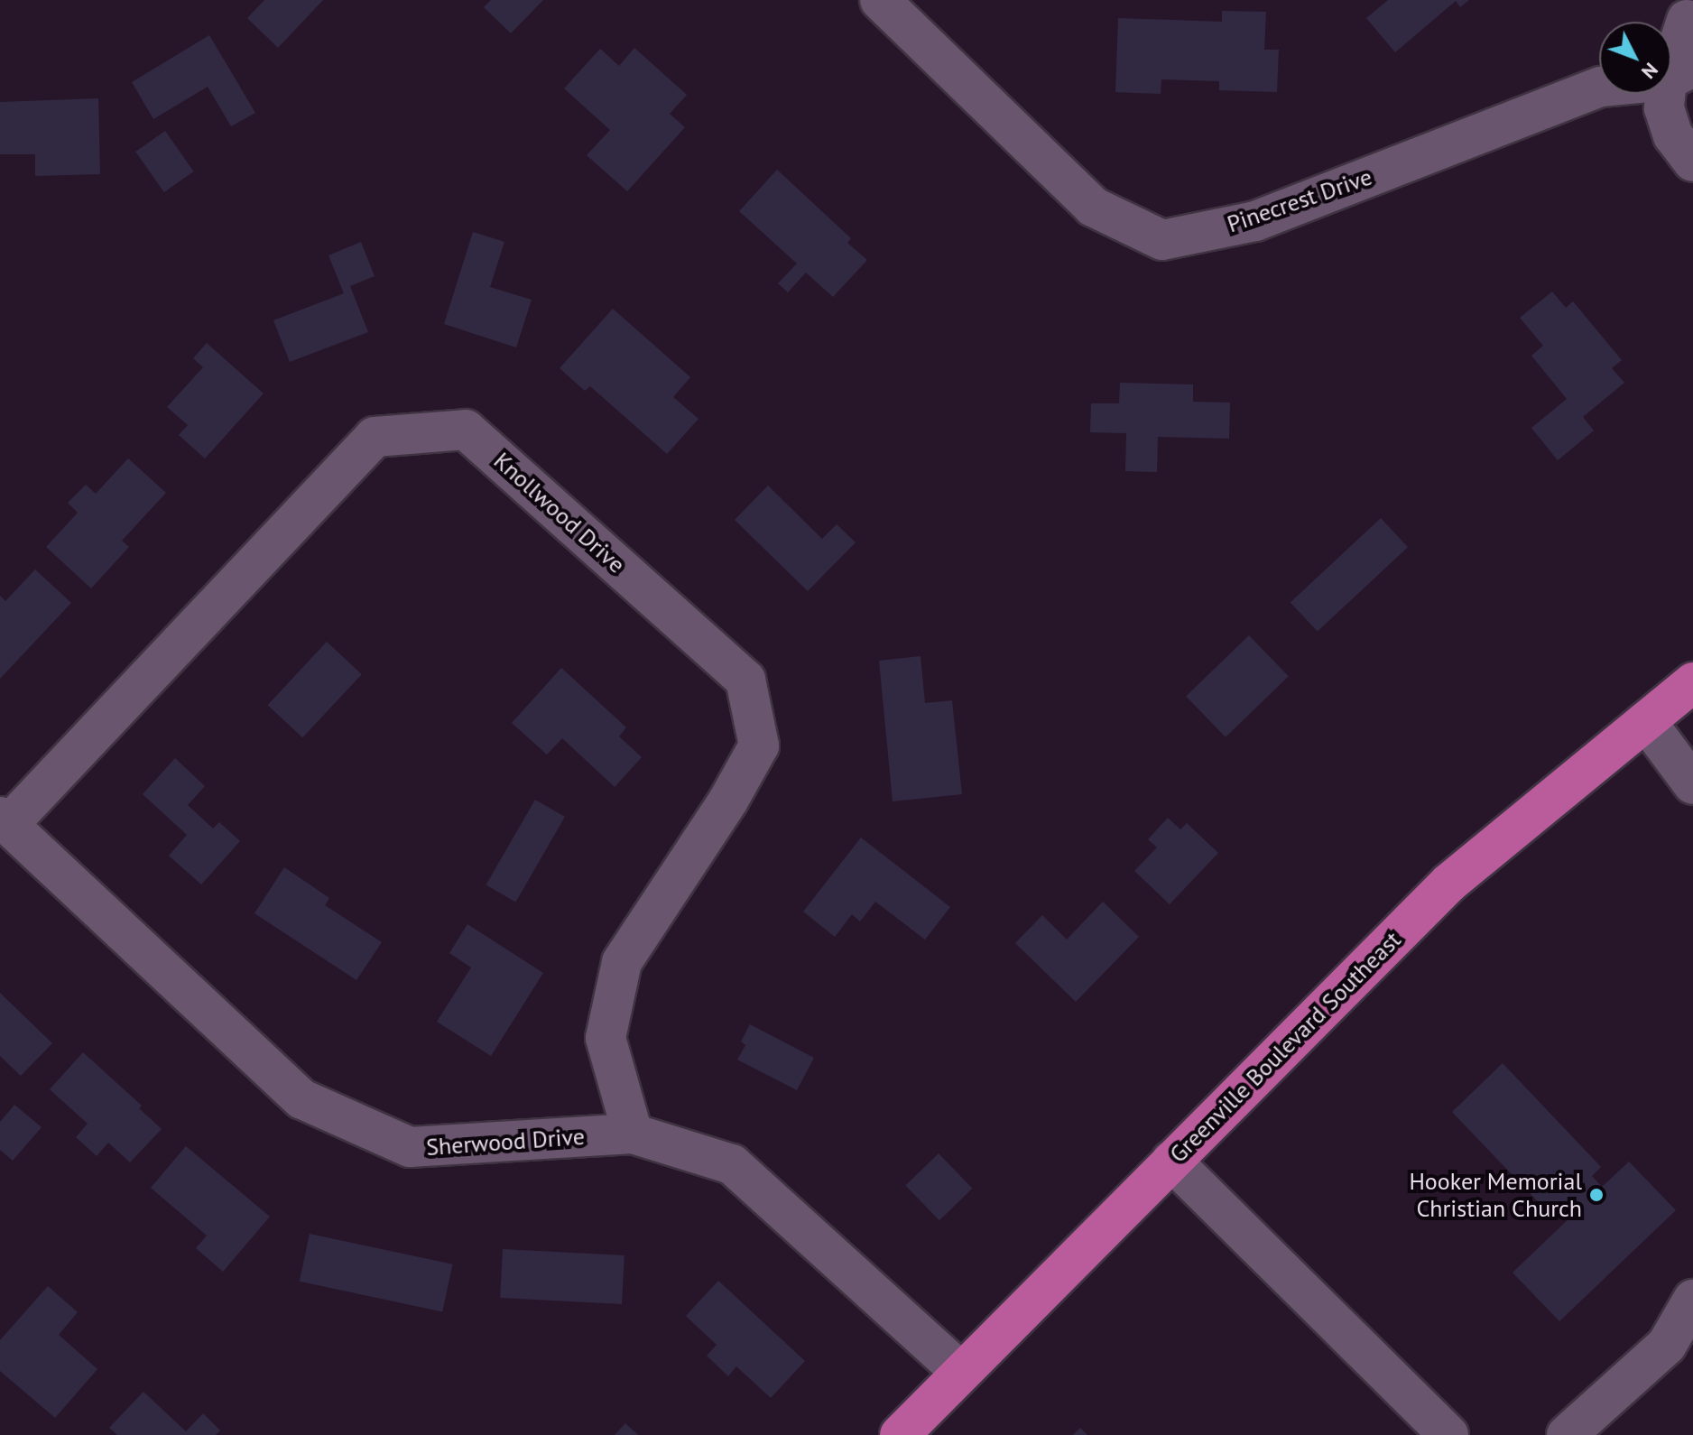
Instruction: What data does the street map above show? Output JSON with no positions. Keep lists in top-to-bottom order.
{
  "streets": {
    "highway": ["Greenville Boulevard Southeast"],
    "street": ["Pinecrest Drive", "Knollwood Drive", "Sherwood Drive"]
  },
  "crossings": [
    ["Knollwood Drive", "Sherwood Drive"],
    ["Greenville Boulevard Southeast", "Sherwood Drive"]
  ],
  "places": ["Hooker Memorial Christian Church"],
  "north": "bottom right"
}
